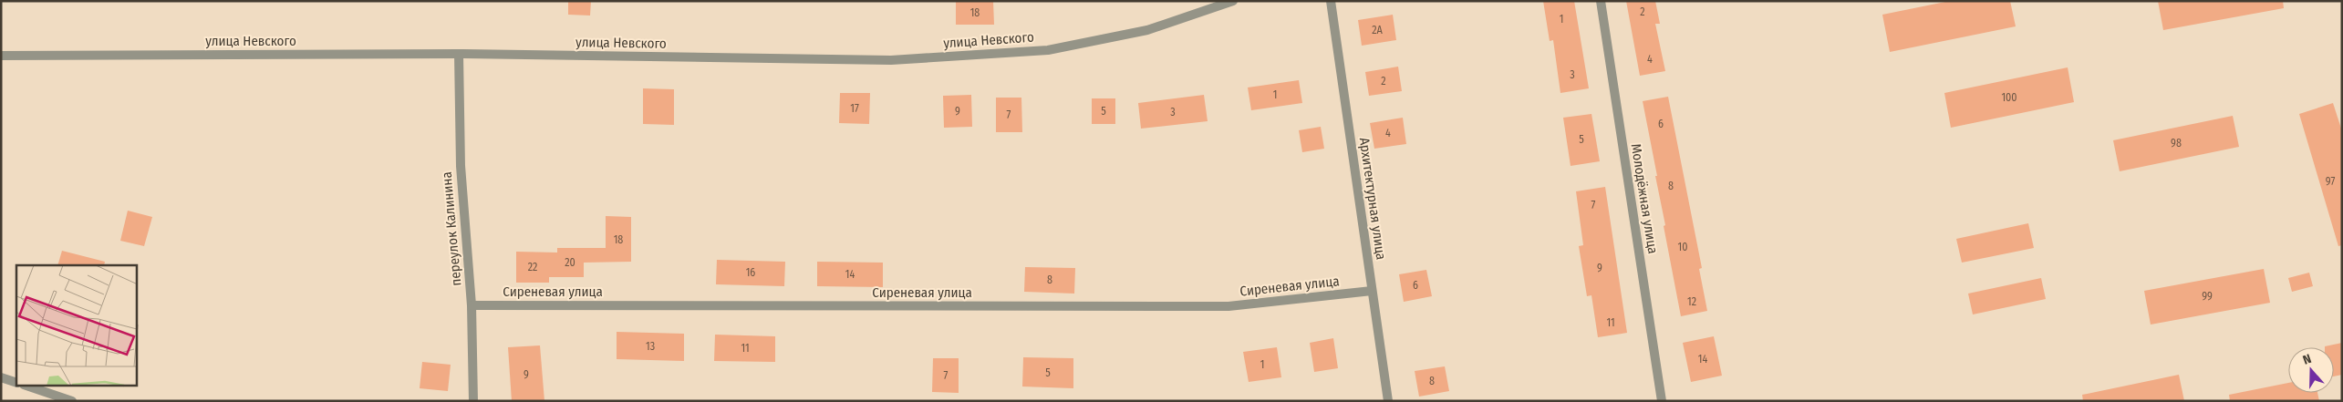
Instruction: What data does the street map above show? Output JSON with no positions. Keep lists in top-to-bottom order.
{
  "streets": {
    "street": [
      "улица Невского",
      "Архитектурная улица",
      "Молодёжная улица",
      "переулок Калинина",
      "Сиреневая улица"
    ]
  },
  "crossings": [
    ["улица Невского", "переулок Калинина"],
    ["Архитектурная улица", "Сиреневая улица"],
    ["переулок Калинина", "Сиреневая улица"]
  ],
  "house_numbers": [
    "2",
    "18",
    "1",
    "2А",
    "4",
    "3",
    "2",
    "1",
    "100",
    "17",
    "9",
    "5",
    "3",
    "7",
    "6",
    "4",
    "5",
    "98",
    "97",
    "8",
    "7",
    "18",
    "10",
    "20",
    "22",
    "9",
    "16",
    "14",
    "8",
    "6",
    "99",
    "12",
    "11",
    "13",
    "11",
    "14",
    "1",
    "5",
    "9",
    "7",
    "8"
  ],
  "north": "top"
}
